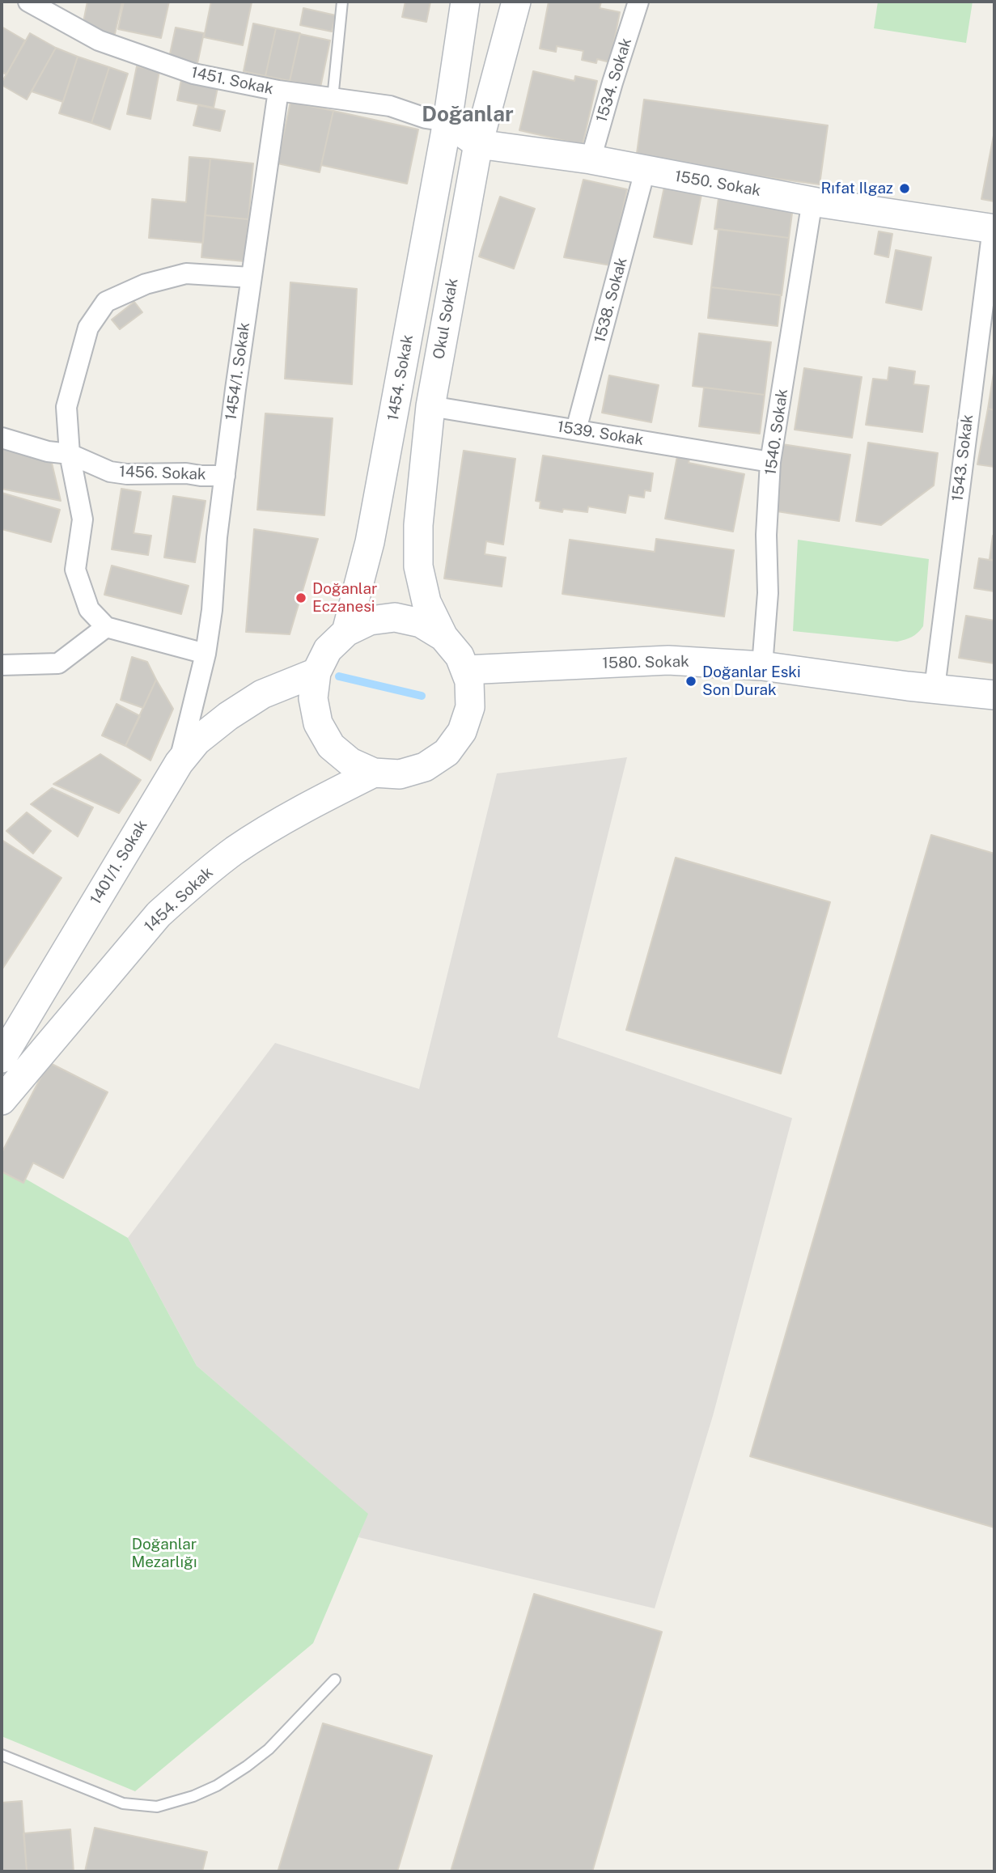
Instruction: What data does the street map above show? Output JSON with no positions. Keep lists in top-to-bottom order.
{
  "streets": {
    "main road": [
      "1550. Sokak",
      "Okul Sokak",
      "1454. Sokak",
      "1580. Sokak",
      "1401/1. Sokak"
    ],
    "street": [
      "1534. Sokak",
      "1451. Sokak",
      "1538. Sokak",
      "1454/1. Sokak",
      "1540. Sokak",
      "1539. Sokak",
      "1543. Sokak",
      "1456. Sokak"
    ]
  },
  "crossings": [
    ["1534. Sokak", "1550. Sokak"],
    ["1451. Sokak", "1550. Sokak"],
    ["1451. Sokak", "1454/1. Sokak"],
    ["1451. Sokak", "1454. Sokak"],
    ["1550. Sokak", "1538. Sokak"],
    ["1550. Sokak", "Okul Sokak"],
    ["1550. Sokak", "1454. Sokak"],
    ["1550. Sokak", "1540. Sokak"],
    ["1550. Sokak", "1543. Sokak"],
    ["1538. Sokak", "1539. Sokak"],
    ["Okul Sokak", "1454. Sokak"],
    ["Okul Sokak", "1539. Sokak"],
    ["Okul Sokak", "1580. Sokak"],
    ["1454/1. Sokak", "1456. Sokak"],
    ["1454/1. Sokak", "1401/1. Sokak"],
    ["1454. Sokak", "1580. Sokak"],
    ["1540. Sokak", "1539. Sokak"],
    ["1540. Sokak", "1580. Sokak"],
    ["1543. Sokak", "1580. Sokak"]
  ],
  "districts": ["Doğanlar"],
  "parks": ["Doğanlar Mezarlığı"],
  "places": ["Rıfat Ilgaz", "Doğanlar Eczanesi", "Doğanlar Eski Son Durak"]
}
